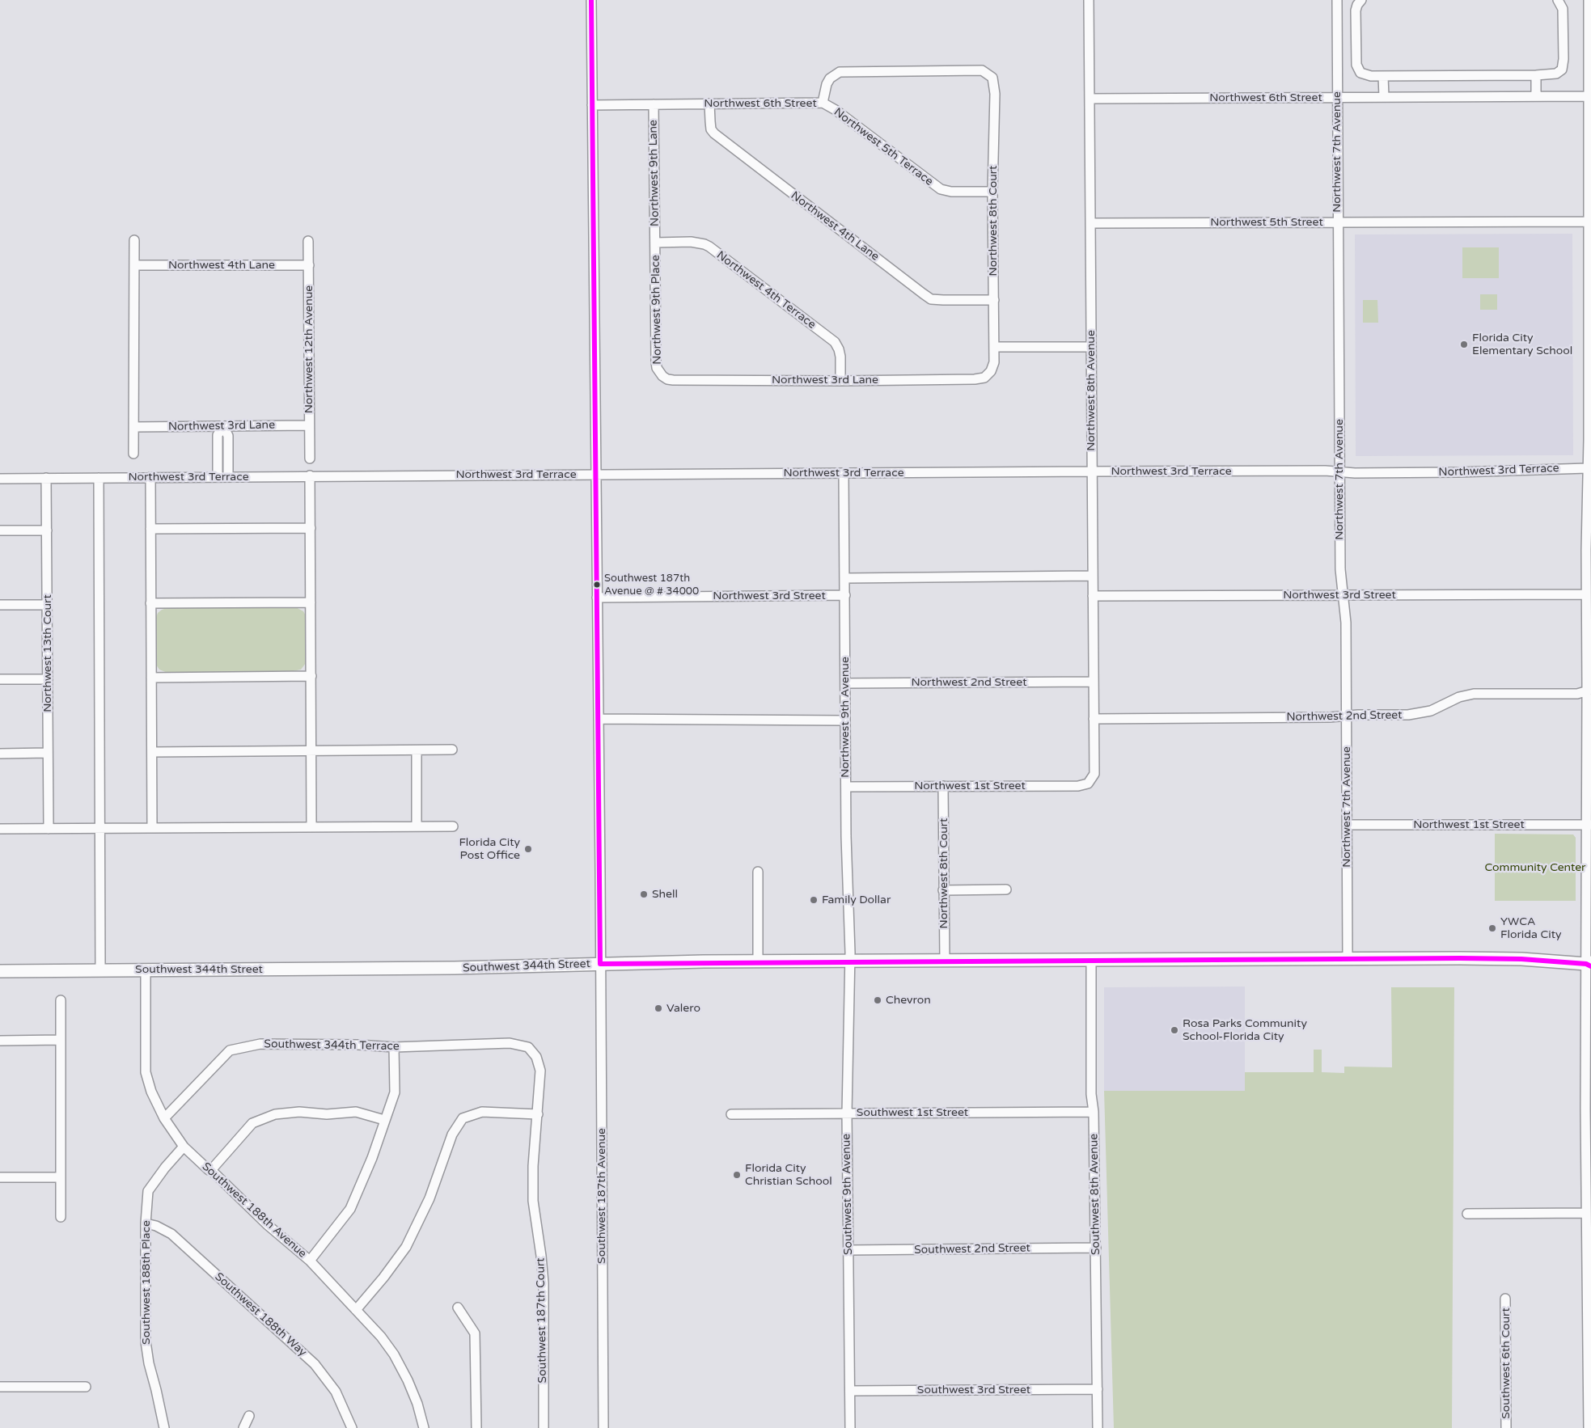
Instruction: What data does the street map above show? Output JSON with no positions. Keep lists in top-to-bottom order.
{
  "streets": {
    "main road": ["Southwest 344th Street"],
    "street": [
      "Northwest 6th Street",
      "Northwest 5th Terrace",
      "Northwest 7th Avenue",
      "Northwest 9th Lane",
      "Northwest 8th Court",
      "Northwest 5th Street",
      "Northwest 4th Lane",
      "Northwest 4th Terrace",
      "Northwest 9th Place",
      "Northwest 12th Avenue",
      "Northwest 3rd Lane",
      "Northwest 8th Avenue",
      "Northwest 3rd Terrace",
      "Northwest 3rd Street",
      "Northwest 13th Court",
      "Northwest 2nd Street",
      "Northwest 9th Avenue",
      "Northwest 1st Street",
      "Southwest 344th Terrace",
      "Southwest 1st Street",
      "Southwest 9th Avenue",
      "Southwest 8th Avenue",
      "Southwest 187th Avenue",
      "Southwest 188th Avenue",
      "Southwest 2nd Street",
      "Southwest 188th Place",
      "Southwest 188th Way",
      "Southwest 187th Court",
      "Southwest 6th Court",
      "Southwest 3rd Street"
    ]
  },
  "crossings": [
    ["Northwest 6th Street", "Northwest 5th Terrace"],
    ["Northwest 6th Street", "Northwest 7th Avenue"],
    ["Northwest 6th Street", "Northwest 9th Lane"],
    ["Northwest 6th Street", "Northwest 8th Court"],
    ["Northwest 6th Street", "Northwest 4th Lane"],
    ["Northwest 6th Street", "Northwest 8th Avenue"],
    ["Northwest 6th Street", "Southwest 187th Avenue"],
    ["Northwest 5th Terrace", "Northwest 8th Court"],
    ["Northwest 7th Avenue", "Northwest 5th Street"],
    ["Northwest 7th Avenue", "Northwest 3rd Terrace"],
    ["Northwest 7th Avenue", "Northwest 3rd Street"],
    ["Northwest 7th Avenue", "Northwest 2nd Street"],
    ["Northwest 7th Avenue", "Northwest 1st Street"],
    ["Northwest 7th Avenue", "Southwest 344th Street"],
    ["Northwest 9th Lane", "Northwest 4th Terrace"],
    ["Northwest 9th Lane", "Northwest 9th Place"],
    ["Northwest 8th Court", "Northwest 4th Lane"],
    ["Northwest 8th Court", "Northwest 3rd Lane"],
    ["Northwest 8th Court", "Northwest 1st Street"],
    ["Northwest 8th Court", "Southwest 344th Street"],
    ["Northwest 5th Street", "Northwest 8th Avenue"],
    ["Northwest 4th Lane", "Northwest 12th Avenue"],
    ["Northwest 4th Terrace", "Northwest 9th Place"],
    ["Northwest 4th Terrace", "Northwest 3rd Lane"],
    ["Northwest 9th Place", "Northwest 3rd Lane"],
    ["Northwest 12th Avenue", "Northwest 3rd Lane"],
    ["Northwest 8th Avenue", "Northwest 3rd Terrace"],
    ["Northwest 8th Avenue", "Northwest 3rd Street"],
    ["Northwest 8th Avenue", "Northwest 2nd Street"],
    ["Northwest 8th Avenue", "Northwest 1st Street"],
    ["Northwest 3rd Terrace", "Northwest 13th Court"],
    ["Northwest 3rd Terrace", "Northwest 9th Avenue"],
    ["Northwest 3rd Terrace", "Southwest 187th Avenue"],
    ["Northwest 3rd Street", "Northwest 9th Avenue"],
    ["Northwest 3rd Street", "Southwest 187th Avenue"],
    ["Northwest 2nd Street", "Northwest 9th Avenue"],
    ["Northwest 9th Avenue", "Northwest 1st Street"],
    ["Northwest 9th Avenue", "Southwest 344th Street"],
    ["Northwest 9th Avenue", "Southwest 9th Avenue"],
    ["Southwest 344th Street", "Southwest 9th Avenue"],
    ["Southwest 344th Street", "Southwest 8th Avenue"],
    ["Southwest 344th Street", "Southwest 187th Avenue"],
    ["Southwest 344th Street", "Southwest 188th Avenue"],
    ["Southwest 344th Terrace", "Southwest 188th Avenue"],
    ["Southwest 344th Terrace", "Southwest 187th Court"],
    ["Southwest 1st Street", "Southwest 9th Avenue"],
    ["Southwest 1st Street", "Southwest 8th Avenue"],
    ["Southwest 9th Avenue", "Southwest 2nd Street"],
    ["Southwest 9th Avenue", "Southwest 3rd Street"],
    ["Southwest 8th Avenue", "Southwest 2nd Street"],
    ["Southwest 8th Avenue", "Southwest 3rd Street"],
    ["Southwest 188th Avenue", "Southwest 188th Place"],
    ["Southwest 188th Place", "Southwest 188th Way"]
  ],
  "parks": ["Community Center"],
  "places": [
    "Florida City Elementary School",
    "Southwest 187th Avenue @ # 34000",
    "Florida City Post Office",
    "Shell",
    "Family Dollar",
    "YWCA Florida City",
    "Chevron",
    "Valero",
    "Rosa Parks Community School-Florida City",
    "Florida City Christian School"
  ]
}
